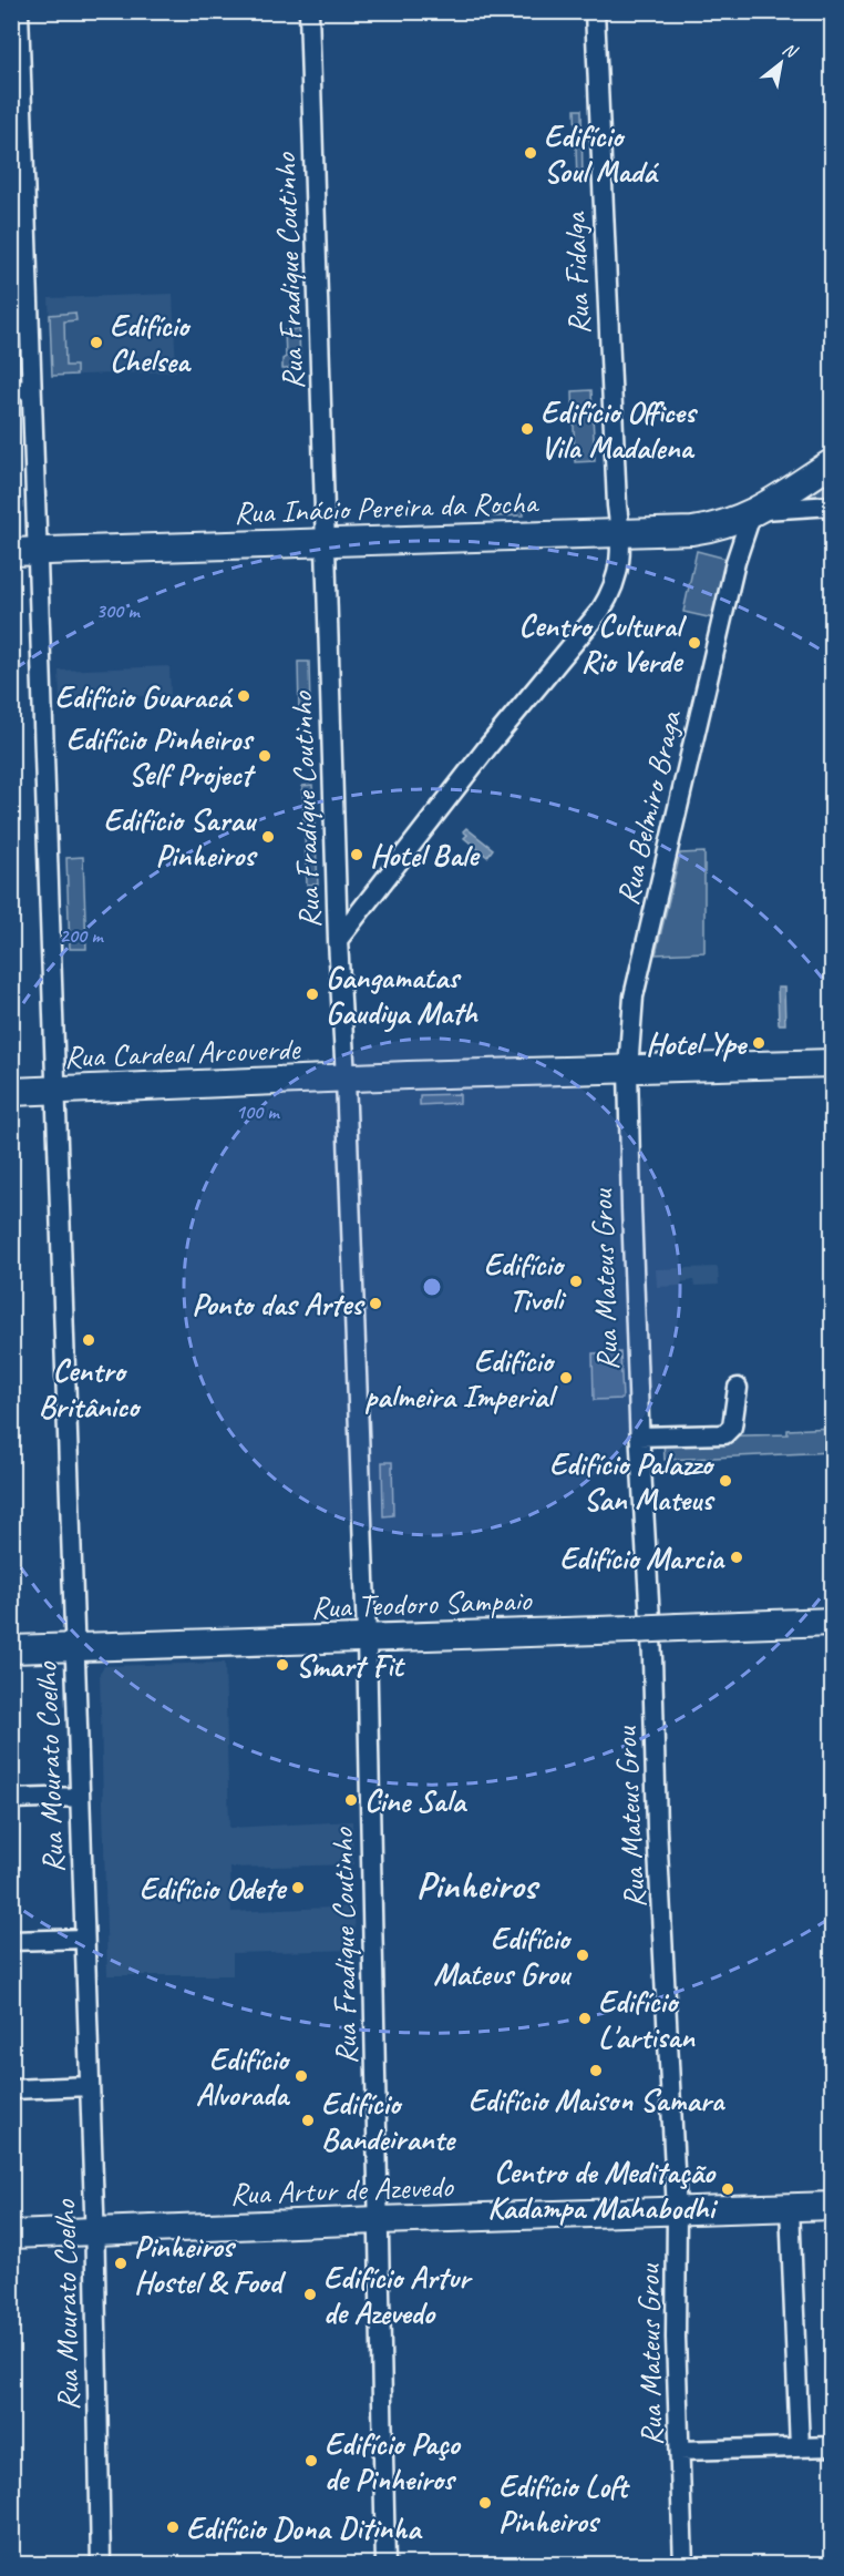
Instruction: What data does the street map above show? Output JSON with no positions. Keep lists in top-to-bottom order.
{
  "streets": {
    "main road": [
      "Rua Inácio Pereira da Rocha",
      "Rua Cardeal Arcoverde",
      "Rua Teodoro Sampaio",
      "Rua Artur de Azevedo"
    ],
    "street": [
      "Rua Fradique Coutinho",
      "Rua Fidalga",
      "Rua Belmiro Braga",
      "Rua Mateus Grou",
      "Rua Mourato Coelho"
    ]
  },
  "crossings": [
    ["Rua Fradique Coutinho", "Rua Fidalga"],
    ["Rua Fradique Coutinho", "Rua Inácio Pereira da Rocha"],
    ["Rua Fradique Coutinho", "Rua Cardeal Arcoverde"],
    ["Rua Fradique Coutinho", "Rua Teodoro Sampaio"],
    ["Rua Fradique Coutinho", "Rua Artur de Azevedo"],
    ["Rua Fidalga", "Rua Inácio Pereira da Rocha"],
    ["Rua Inácio Pereira da Rocha", "Rua Belmiro Braga"],
    ["Rua Inácio Pereira da Rocha", "Rua Mourato Coelho"],
    ["Rua Belmiro Braga", "Rua Cardeal Arcoverde"],
    ["Rua Belmiro Braga", "Rua Mateus Grou"],
    ["Rua Cardeal Arcoverde", "Rua Mateus Grou"],
    ["Rua Cardeal Arcoverde", "Rua Mourato Coelho"],
    ["Rua Mateus Grou", "Rua Artur de Azevedo"],
    ["Rua Teodoro Sampaio", "Rua Mourato Coelho"],
    ["Rua Mourato Coelho", "Rua Artur de Azevedo"]
  ],
  "districts": ["Pinheiros"],
  "places": [
    "Edifício Soul Madá",
    "Edifício Chelsea",
    "Edifício Offices Vila Madalena",
    "Centro Cultural Rio Verde",
    "Edifício Guaracá",
    "Edifício Pinheiros Self Project",
    "Edifício Sarau Pinheiros",
    "Hotel Bale",
    "Gangamatas Gaudiya Math",
    "Hotel Ype",
    "Edifício Tivoli",
    "Ponto das Artes",
    "Centro Britânico",
    "Edifício palmeira Imperial",
    "Edifício Palazzo San Mateus",
    "Edifício Marcia",
    "Smart Fit",
    "Cine Sala",
    "Edifício Odete",
    "Edifício Mateus Grou",
    "Edifício L'artisan",
    "Edifício Maison Samara",
    "Edifício Alvorada",
    "Edifício Bandeirante",
    "Centro de Meditação Kadampa Mahabodhi",
    "Pinheiros Hostel & Food",
    "Edifício Artur de Azevedo",
    "Edifício Paço de Pinheiros",
    "Edifício Loft Pinheiros",
    "Edifício Dona Ditinha"
  ],
  "north": "top right",
  "rings": ["300 m", "200 m", "100 m"]
}
